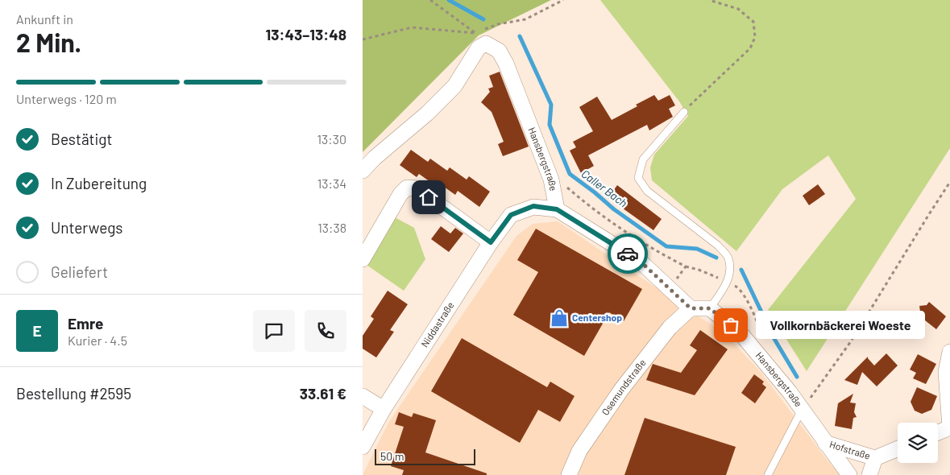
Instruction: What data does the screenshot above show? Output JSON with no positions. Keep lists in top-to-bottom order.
{
  "streets": {
    "street": [
      "Hansbergstraße",
      "Niddastraße",
      "Osemundstraße",
      "Hofstraße"
    ]
  },
  "crossings": [
    ["Hansbergstraße", "Niddastraße"],
    ["Hansbergstraße", "Hofstraße"]
  ],
  "water": ["Caller Bach"],
  "places": {
    "shop": ["Centershop"],
    "other": ["Vollkornbäckerei Woeste"]
  },
  "scale_bar": "50 m",
  "page": {
    "heading": ["2 Min.", "Ankunft in", "13:43–13:48"],
    "panel": [
      "Emre",
      "Kurier · 4.5",
      "Bestellung #2595",
      "33.61 €"
    ],
    "bar": "Unterwegs · 120 m",
    "list": [
      ["Bestätigt", "13:30"],
      ["In Zubereitung", "13:34"],
      ["Unterwegs", "13:38"],
      "Geliefert"
    ],
    "round": "E",
    "bubble": "Vollkornbäckerei Woeste",
    "scale": "50 m"
  }
}
